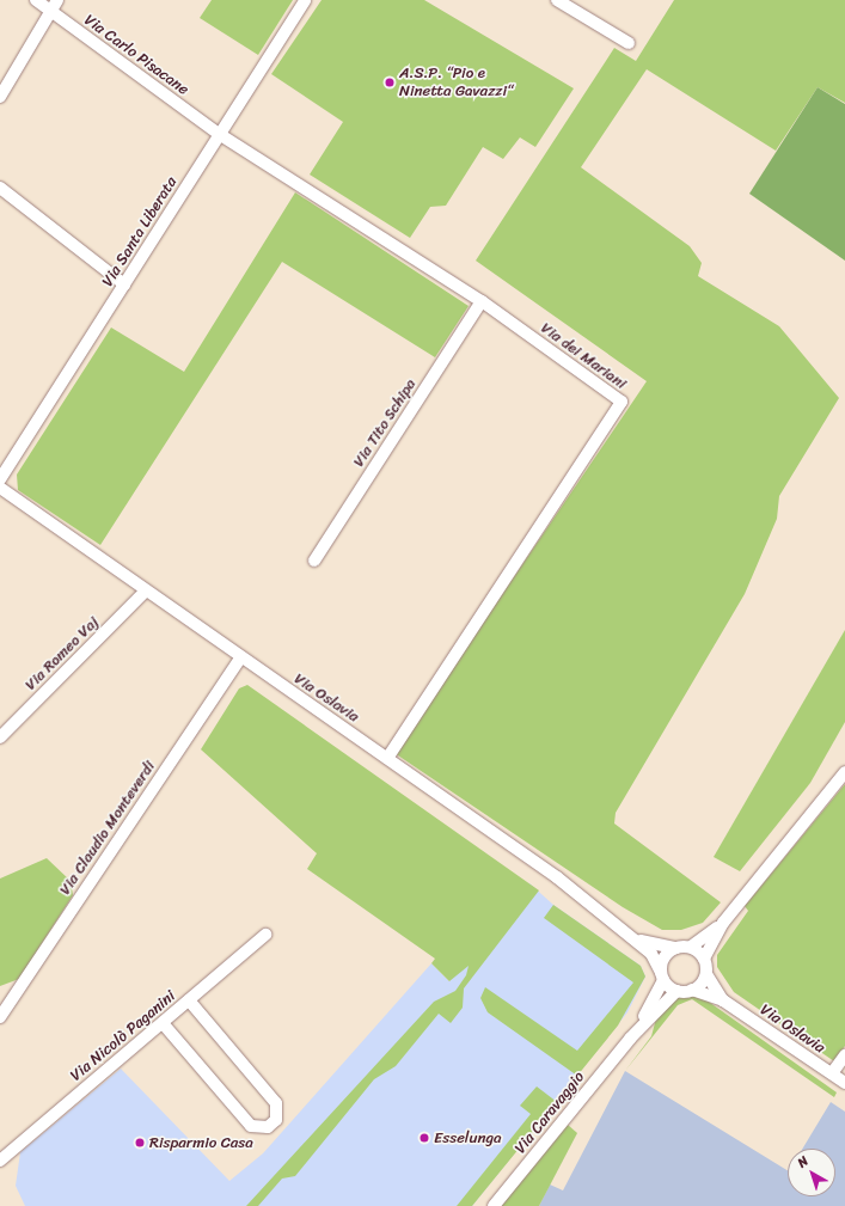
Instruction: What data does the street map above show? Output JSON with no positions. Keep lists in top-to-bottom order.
{
  "streets": {
    "street": [
      "Via Carlo Pisacane",
      "Via Santa Liberata",
      "Via dei Mariani",
      "Via Tito Schipa",
      "Via Romeo Vaj",
      "Via Oslavia",
      "Via Claudio Monteverdi",
      "Via Nicolò Paganini",
      "Via Caravaggio"
    ]
  },
  "crossings": [
    ["Via Carlo Pisacane", "Via Santa Liberata"],
    ["Via Carlo Pisacane", "Via dei Mariani"],
    ["Via Santa Liberata", "Via dei Mariani"],
    ["Via dei Mariani", "Via Tito Schipa"],
    ["Via dei Mariani", "Via Oslavia"],
    ["Via Romeo Vaj", "Via Oslavia"],
    ["Via Oslavia", "Via Claudio Monteverdi"],
    ["Via Oslavia", "Via Caravaggio"]
  ],
  "places": ["A.S.P. “Pio e Ninetta Gavazzi“", "Esselunga", "Risparmio Casa"],
  "north": "top left"
}
